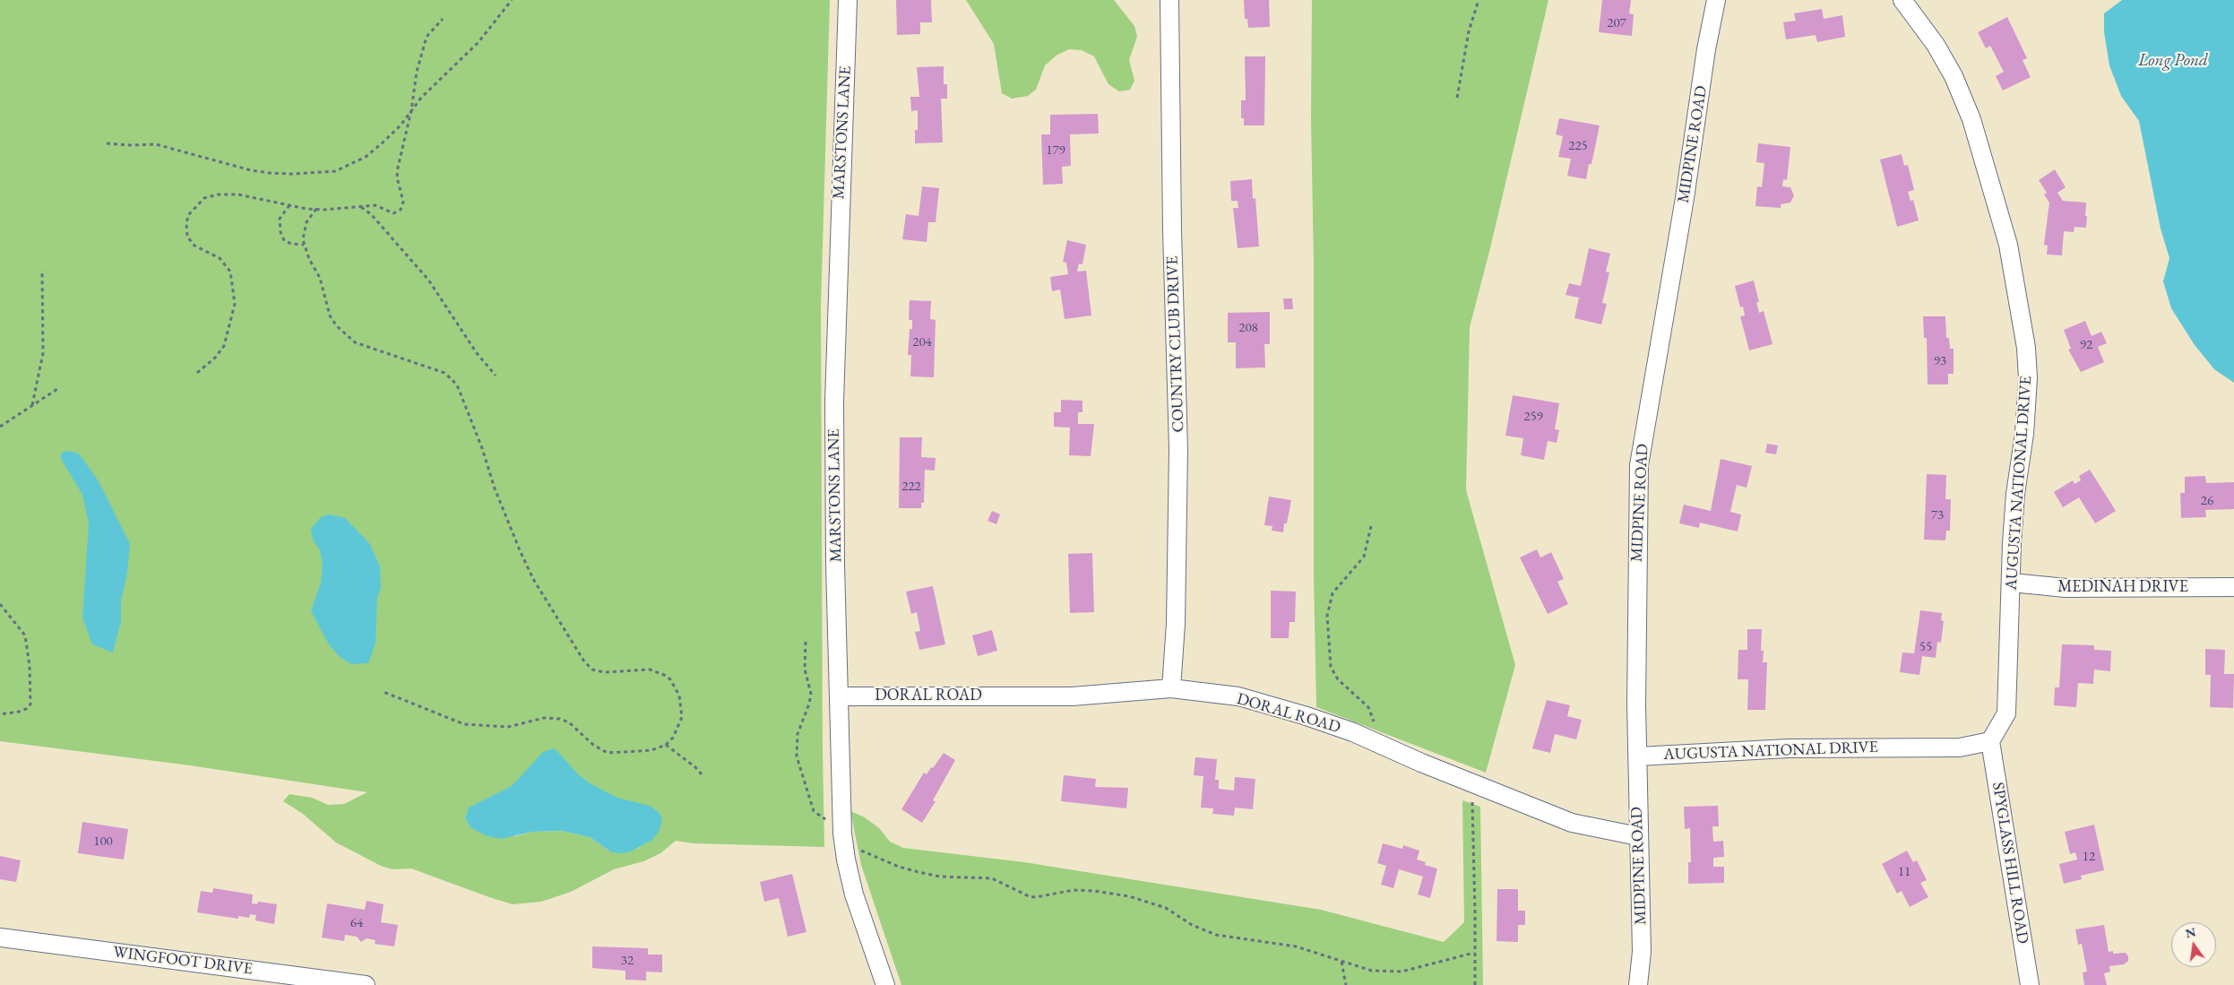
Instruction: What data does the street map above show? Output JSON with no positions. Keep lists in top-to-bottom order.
{
  "streets": {
    "street": [
      "MARSTONS LANE",
      "MIDPINE ROAD",
      "COUNTRY CLUB DRIVE",
      "AUGUSTA NATIONAL DRIVE",
      "MEDINAH DRIVE",
      "DORAL ROAD",
      "SPYGLASS HILL ROAD",
      "WINGFOOT DRIVE"
    ]
  },
  "crossings": [
    ["MARSTONS LANE", "DORAL ROAD"],
    ["MIDPINE ROAD", "AUGUSTA NATIONAL DRIVE"],
    ["MIDPINE ROAD", "DORAL ROAD"],
    ["COUNTRY CLUB DRIVE", "DORAL ROAD"],
    ["AUGUSTA NATIONAL DRIVE", "MEDINAH DRIVE"],
    ["AUGUSTA NATIONAL DRIVE", "SPYGLASS HILL ROAD"]
  ],
  "water": ["Long Pond"],
  "house_numbers": [
    "207",
    "225",
    "179",
    "208",
    "204",
    "92",
    "93",
    "259",
    "222",
    "26",
    "73",
    "55",
    "100",
    "12",
    "11",
    "64",
    "32"
  ],
  "north": "top"
}
